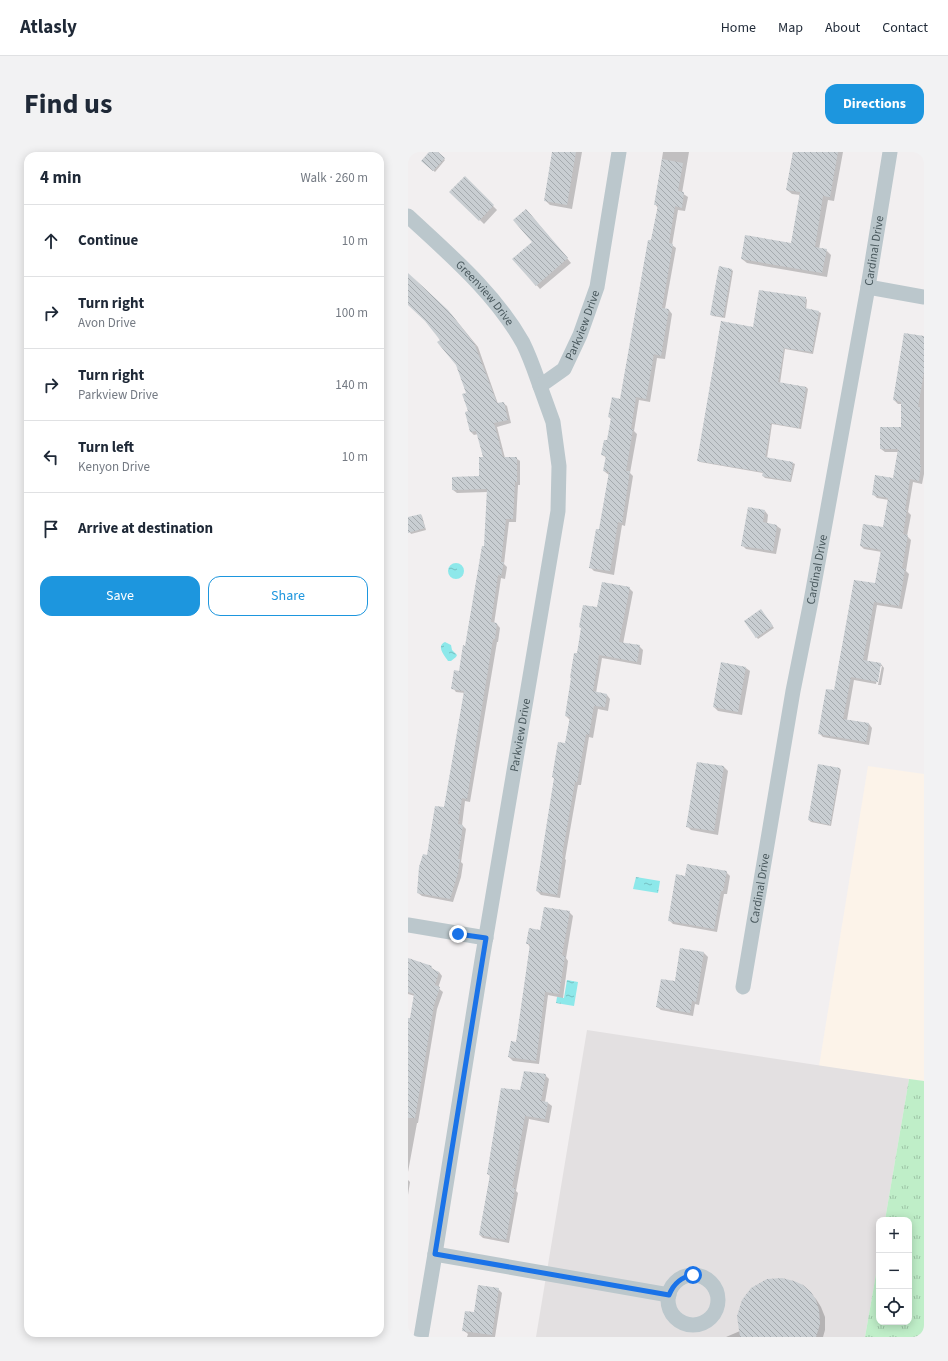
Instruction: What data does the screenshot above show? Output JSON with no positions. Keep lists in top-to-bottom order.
{
  "streets": {
    "street": ["Cardinal Drive", "Greenview Drive", "Parkview Drive"]
  },
  "crossings": [
    ["Greenview Drive", "Parkview Drive"]
  ],
  "page": {
    "header": "Atlasly",
    "nav": [
      "Home",
      "Map",
      "About",
      "Contact"
    ],
    "title": "Find us",
    "buttons": [
      "Directions",
      ["Save", "Share"]
    ],
    "heading": ["4 min", "Walk · 260 m"],
    "list": [
      ["Continue", "10 m"],
      ["Turn right", "Avon Drive", "100 m"],
      ["Turn right", "Parkview Drive", "140 m"],
      ["Turn left", "Kenyon Drive", "10 m"],
      "Arrive at destination"
    ],
    "map_buttons": ["+", "−"]
  }
}
